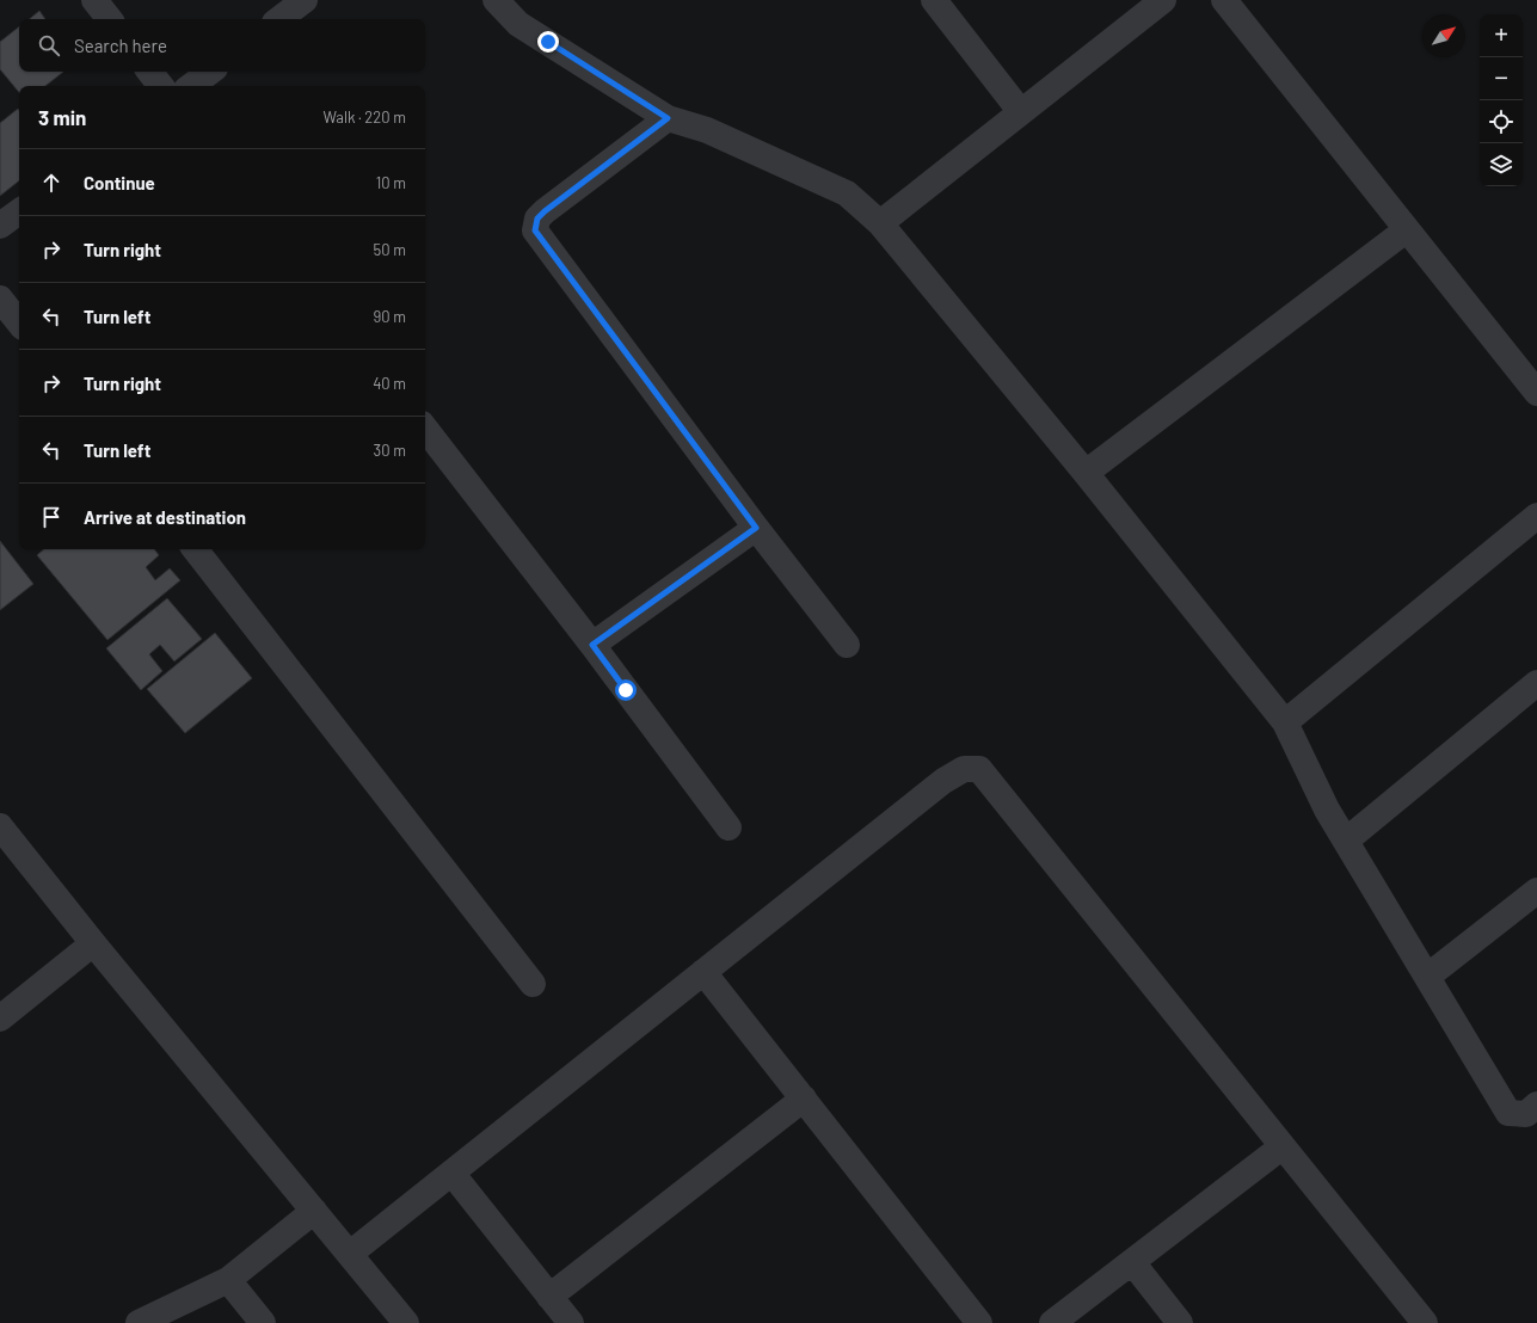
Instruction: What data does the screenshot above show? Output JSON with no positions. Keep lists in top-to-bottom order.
{
  "north": "top right",
  "page": {
    "map_buttons": ["+", "−"],
    "search": "Search here",
    "heading": ["3 min", "Walk · 220 m"],
    "list": [
      ["Continue", "10 m"],
      ["Turn right", "50 m"],
      ["Turn left", "90 m"],
      ["Turn right", "40 m"],
      ["Turn left", "30 m"],
      "Arrive at destination"
    ]
  }
}
